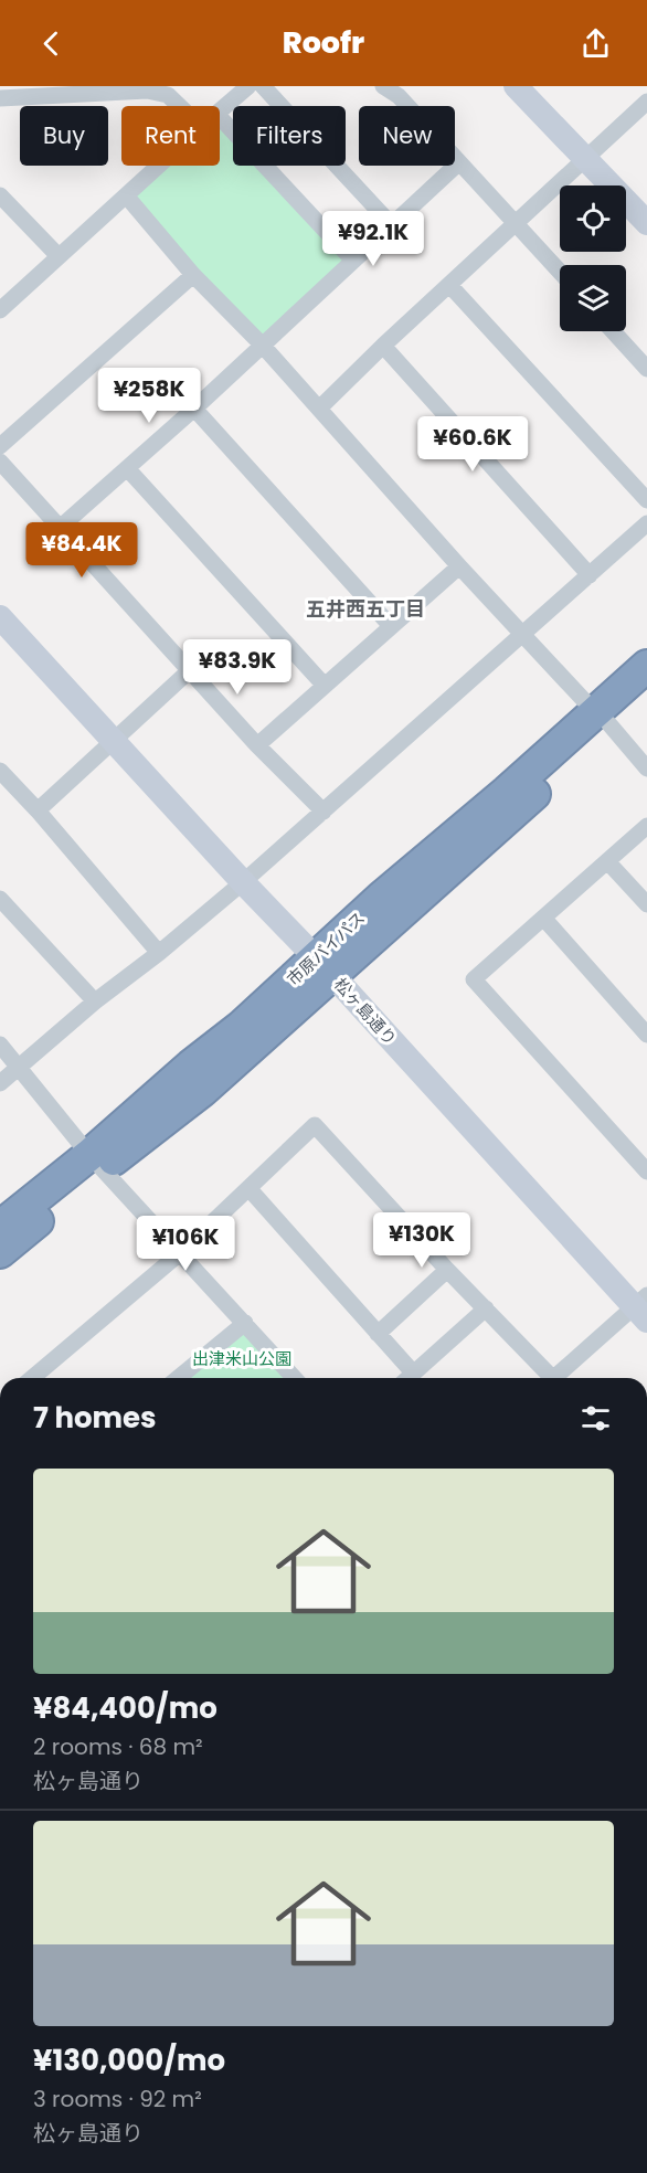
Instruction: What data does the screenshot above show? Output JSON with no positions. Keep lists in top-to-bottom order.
{
  "streets": {
    "highway": ["市原バイパス"],
    "street": ["松ヶ島通り"]
  },
  "crossings": [
    ["市原バイパス", "松ヶ島通り"]
  ],
  "districts": ["五井西五丁目"],
  "parks": ["出津米山公園"],
  "page": {
    "header": "Roofr",
    "chip": [
      "Buy",
      "Rent",
      "Filters",
      "New"
    ],
    "price": [
      "¥92.1K",
      "¥258K",
      "¥60.6K",
      "¥84.4K",
      "¥83.9K",
      "¥130K",
      "¥106K"
    ],
    "heading": "7 homes",
    "list": [
      {
        "name": "¥84,400/mo",
        "note": "2 rooms · 68 m² · 松ヶ島通り"
      },
      {
        "name": "¥130,000/mo",
        "note": "3 rooms · 92 m² · 松ヶ島通り"
      }
    ]
  }
}
